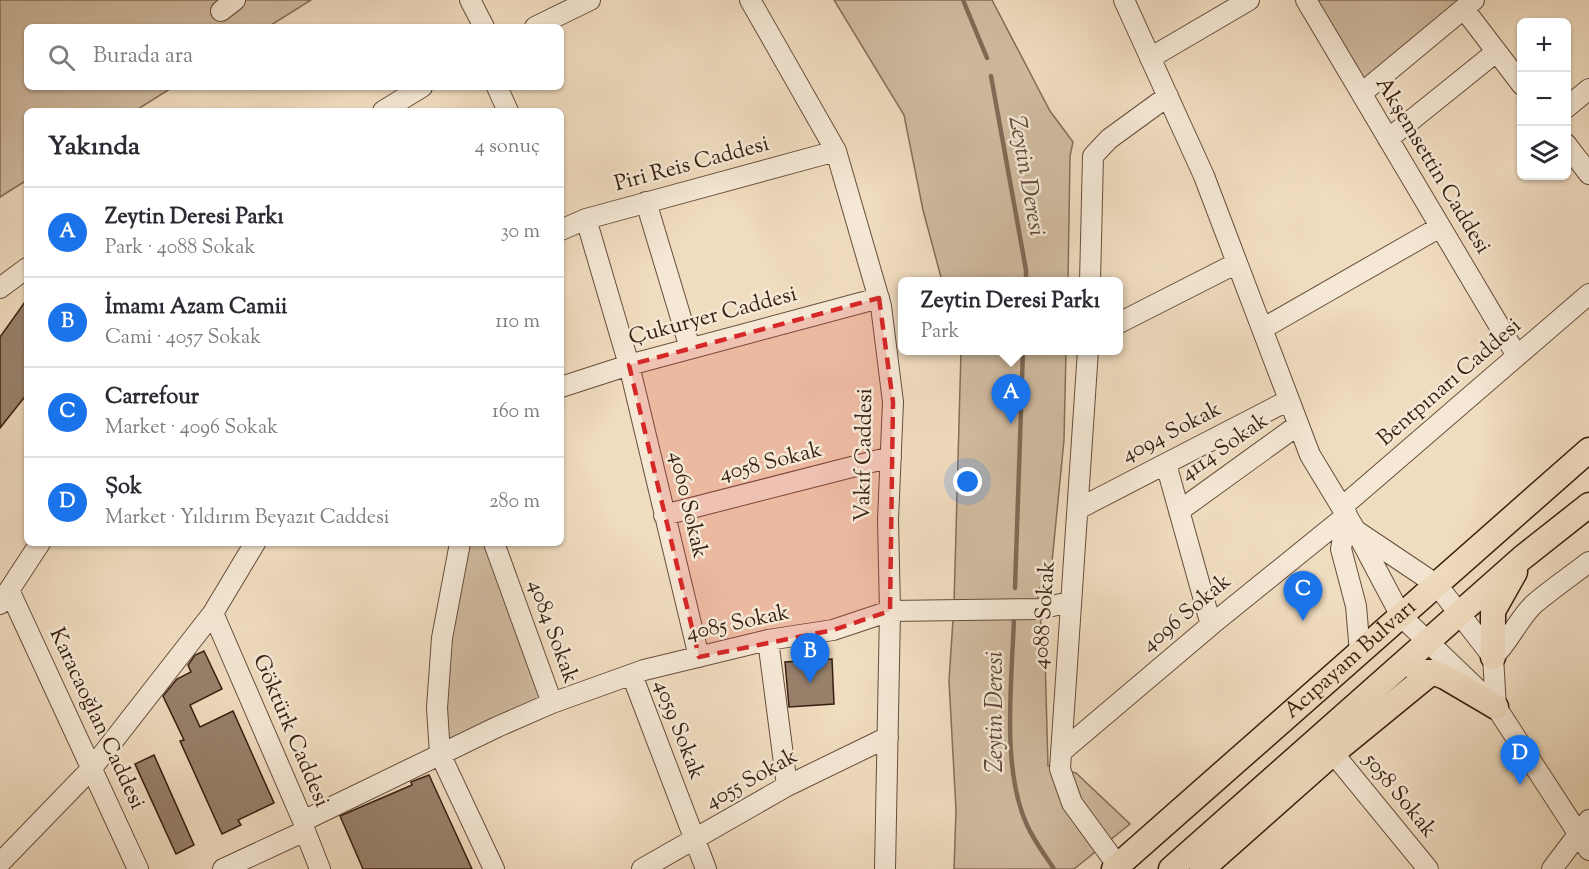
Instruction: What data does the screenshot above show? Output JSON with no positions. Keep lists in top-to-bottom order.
{
  "streets": {
    "main road": ["Acıpayam Bulvarı"],
    "street": [
      "Piri Reis Caddesi",
      "Akşemsettin Caddesi",
      "Çukuryer Caddesi",
      "Bentpınarı Caddesi",
      "4094 Sokak",
      "4114 Sokak",
      "Vakıf Caddesi",
      "4058 Sokak",
      "4060 Sokak",
      "4096 Sokak",
      "4088 Sokak",
      "4085 Sokak",
      "4084 Sokak",
      "Karacaoğlan Caddesi",
      "4059 Sokak",
      "Göktürk Caddesi",
      "4055 Sokak",
      "5058 Sokak"
    ]
  },
  "crossings": [
    ["Piri Reis Caddesi", "Vakıf Caddesi"],
    ["Piri Reis Caddesi", "4060 Sokak"],
    ["Akşemsettin Caddesi", "Bentpınarı Caddesi"],
    ["Çukuryer Caddesi", "Vakıf Caddesi"],
    ["Çukuryer Caddesi", "4060 Sokak"],
    ["Bentpınarı Caddesi", "4096 Sokak"],
    ["4094 Sokak", "4088 Sokak"],
    ["Vakıf Caddesi", "4058 Sokak"],
    ["Vakıf Caddesi", "4085 Sokak"],
    ["Vakıf Caddesi", "4055 Sokak"],
    ["4058 Sokak", "4060 Sokak"],
    ["4060 Sokak", "4085 Sokak"],
    ["4096 Sokak", "4088 Sokak"],
    ["4088 Sokak", "4085 Sokak"],
    ["4088 Sokak", "Acıpayam Bulvarı"],
    ["4085 Sokak", "4084 Sokak"],
    ["4085 Sokak", "4059 Sokak"],
    ["4085 Sokak", "Göktürk Caddesi"],
    ["4059 Sokak", "4055 Sokak"]
  ],
  "water": ["Zeytin Deresi"],
  "page": {
    "map_buttons": ["+", "−"],
    "search": "Burada ara",
    "heading": ["Yakında", "4 sonuç"],
    "list": [
      {
        "mark": "A",
        "name": "Zeytin Deresi Parkı",
        "note": "Park · 4088 Sokak",
        "value": "30 m"
      },
      {
        "mark": "B",
        "name": "İmamı Azam Camii",
        "note": "Cami · 4057 Sokak",
        "value": "110 m"
      },
      {
        "mark": "C",
        "name": "Carrefour",
        "note": "Market · 4096 Sokak",
        "value": "160 m"
      },
      {
        "mark": "D",
        "name": "Şok",
        "note": "Market · Yıldırım Beyazıt Caddesi",
        "value": "280 m"
      }
    ],
    "popup": ["Zeytin Deresi Parkı", "Park"],
    "pins": [
      "A",
      "C",
      "B",
      "D"
    ]
  }
}
